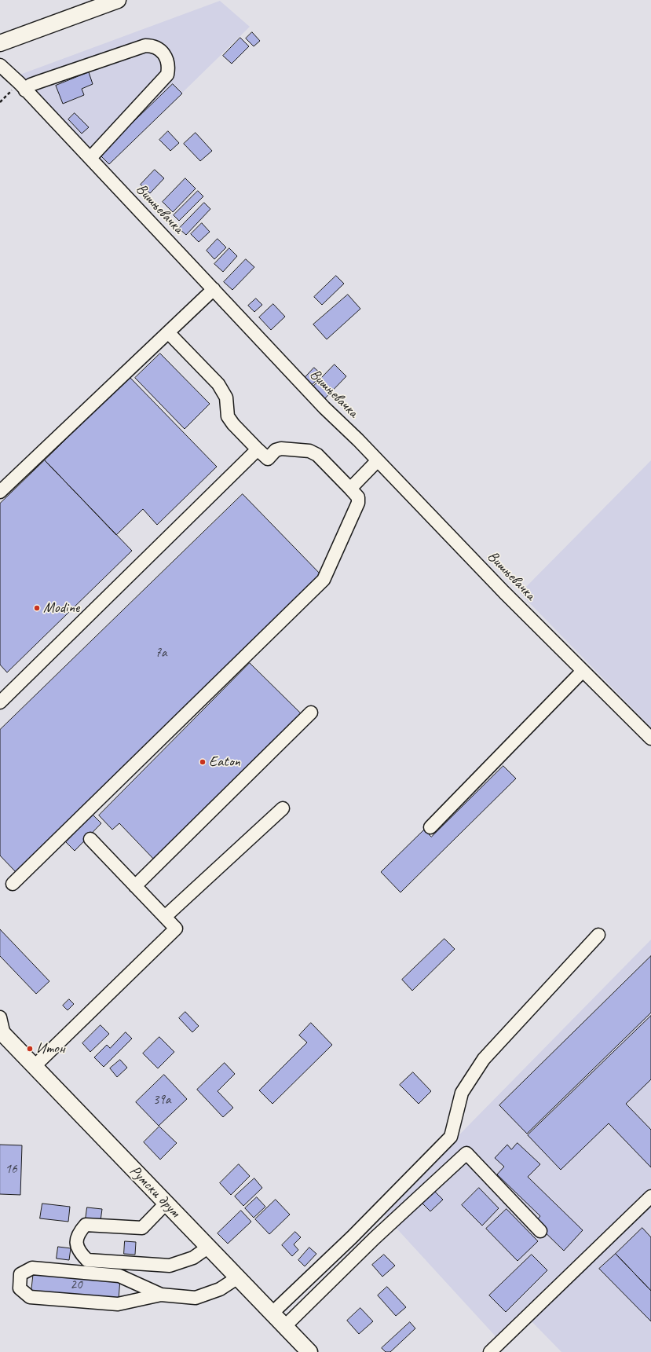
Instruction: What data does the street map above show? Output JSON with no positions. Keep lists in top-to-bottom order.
{
  "streets": {
    "main road": ["Румски друм"],
    "street": ["Вишњевачка"]
  },
  "places": ["Modine", "Eaton", "Итон"],
  "house_numbers": [
    "7a",
    "39a",
    "16",
    "20"
  ]
}
